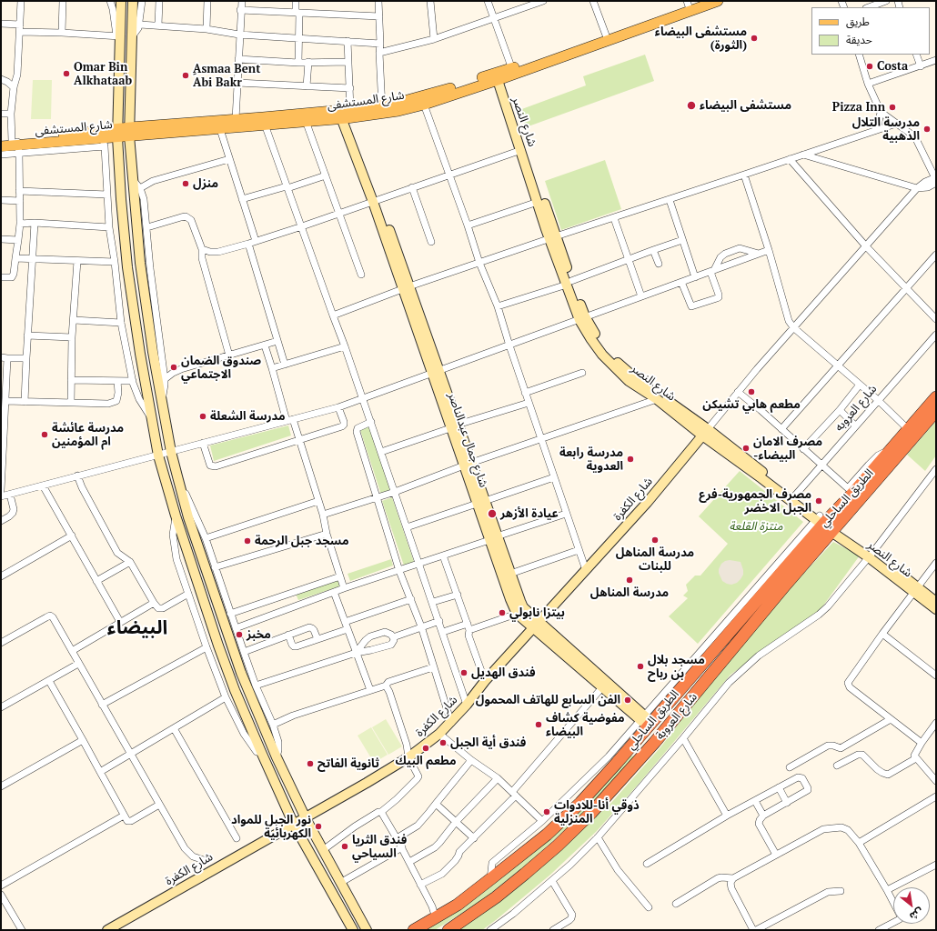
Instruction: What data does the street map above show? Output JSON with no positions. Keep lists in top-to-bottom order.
{
  "streets": {
    "highway": ["الطريق الساحلي", "شارع العروبة"],
    "main road": ["شارع المستشفى"],
    "street": [
      "شارع النصر",
      "شارع العروبه",
      "شارع جمال عبدالناصر",
      "شارع الكفرة"
    ]
  },
  "crossings": [
    ["شارع المستشفى", "شارع النصر"],
    ["شارع المستشفى", "شارع جمال عبدالناصر"],
    ["شارع النصر", "شارع العروبه"],
    ["شارع النصر", "الطريق الساحلي"],
    ["شارع النصر", "شارع الكفرة"],
    ["شارع النصر", "شارع العروبة"],
    ["شارع جمال عبدالناصر", "الطريق الساحلي"],
    ["شارع جمال عبدالناصر", "شارع الكفرة"],
    ["الطريق الساحلي", "شارع العروبة"]
  ],
  "districts": ["البيضاء"],
  "parks": ["منتزة القلعة"],
  "places": [
    "مستشفى البيضاء (الثورة)",
    "Costa",
    "Omar Bin Alkhataab",
    "ِAsmaa Bent Abi Bakr",
    "مستشفى البيضاء",
    "Pizza Inn",
    "مدرسة التلال الذهبية",
    "منزل",
    "صندوق الضمان الاجتماعي",
    "مطعم هابي تشيكن",
    "مدرسة الشعلة",
    "مدرسة عائشة ام المؤمنين",
    "مصرف الامان -البيضاء",
    "مدرسة رابعة العدوية",
    "مصرف الجمهورية-فرع الجبل الاخضر",
    "عيادة الأزهر",
    "مدرسة المناهل للبنات",
    "مسجد جبل الرحمة",
    "مدرسة المناهل",
    "بيتزا نابولي",
    "مخبز",
    "مسجد بلال بن رباح",
    "فندق الهديل",
    "الفن السابع للهاتف المحمول",
    "مفوضية كشاف البيضاء",
    "فندق أية الجبل",
    "مطعم البيك",
    "ثانوية الفاتح",
    "ذوقي أنا-للادوات المنزلية",
    "نور الجبل للمواد الكهربائية",
    "فندق الثريا السياحي"
  ],
  "legend": ["طريق", "حديقة"],
  "north": "bottom right"
}
